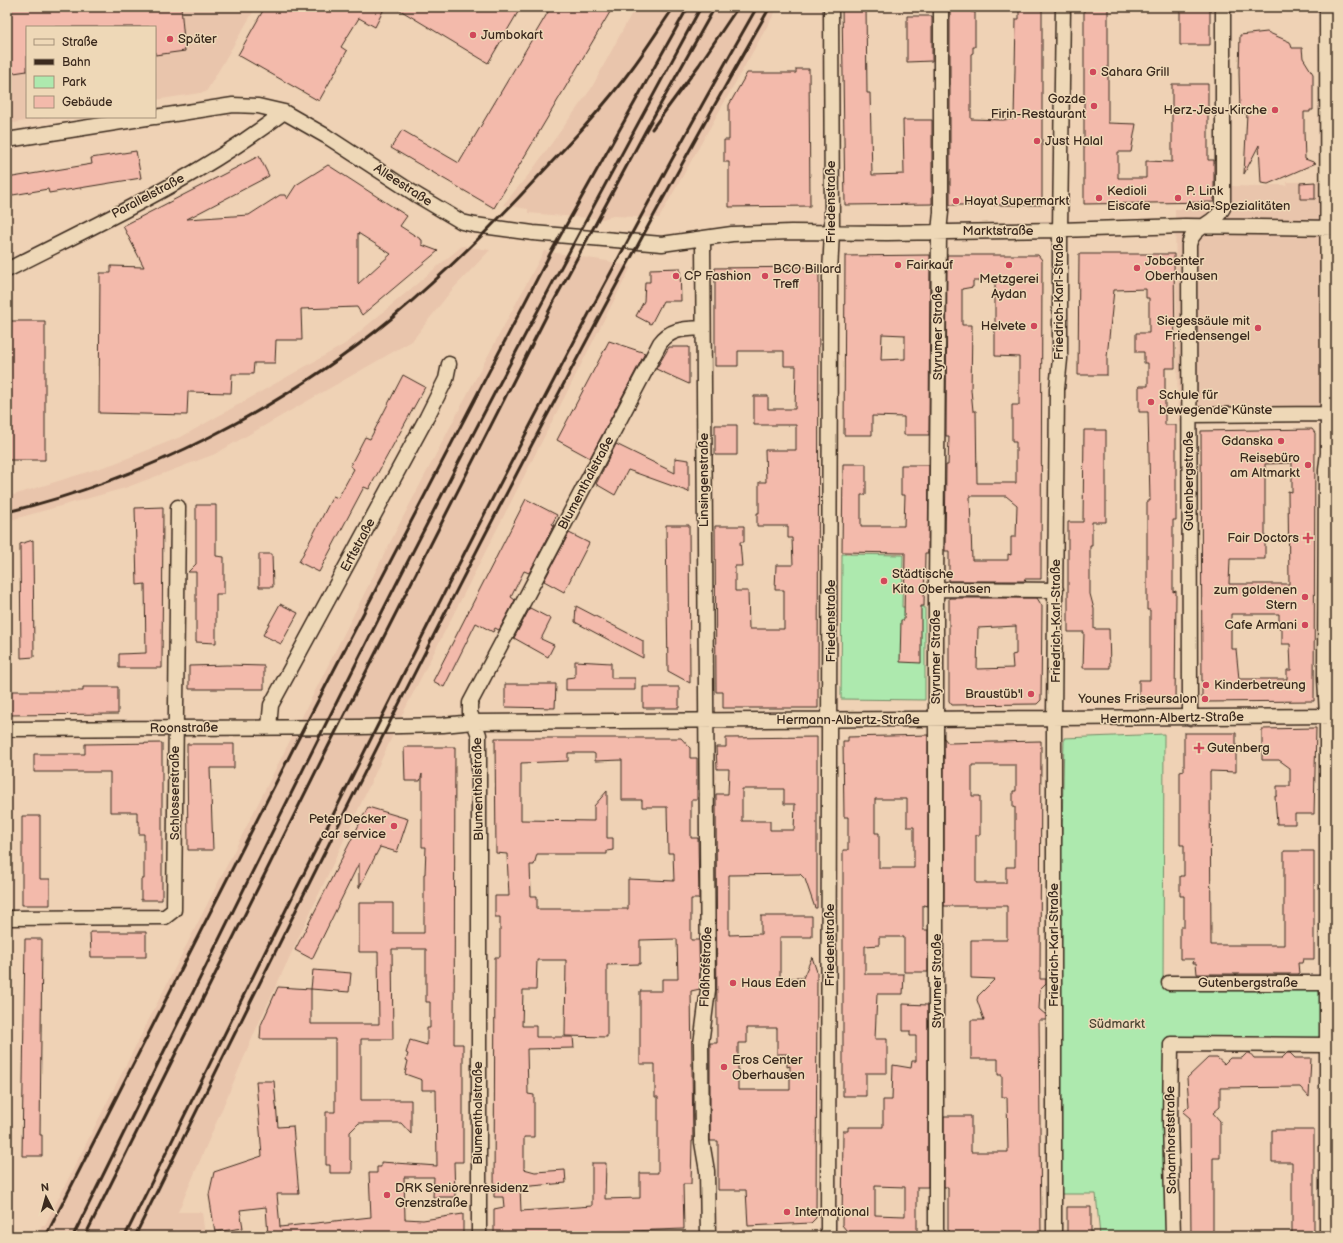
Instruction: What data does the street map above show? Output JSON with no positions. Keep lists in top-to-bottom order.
{
  "streets": {
    "street": [
      "Alleestraße",
      "Parallelstraße",
      "Friedenstraße",
      "Marktstraße",
      "Friedrich-Karl-Straße",
      "Styrumer Straße",
      "Linsingenstraße",
      "Gutenbergstraße",
      "Blumenthalstraße",
      "Erftstraße",
      "Hermann-Albertz-Straße",
      "Roonstraße",
      "Schlosserstraße",
      "Flaßhofstraße",
      "Scharnhorststraße"
    ]
  },
  "crossings": [
    ["Alleestraße", "Parallelstraße"],
    ["Alleestraße", "Marktstraße"],
    ["Friedenstraße", "Marktstraße"],
    ["Friedenstraße", "Hermann-Albertz-Straße"],
    ["Marktstraße", "Friedrich-Karl-Straße"],
    ["Marktstraße", "Styrumer Straße"],
    ["Marktstraße", "Linsingenstraße"],
    ["Marktstraße", "Gutenbergstraße"],
    ["Friedrich-Karl-Straße", "Hermann-Albertz-Straße"],
    ["Styrumer Straße", "Hermann-Albertz-Straße"],
    ["Linsingenstraße", "Blumenthalstraße"],
    ["Linsingenstraße", "Hermann-Albertz-Straße"],
    ["Linsingenstraße", "Flaßhofstraße"],
    ["Gutenbergstraße", "Hermann-Albertz-Straße"],
    ["Blumenthalstraße", "Hermann-Albertz-Straße"],
    ["Erftstraße", "Roonstraße"],
    ["Hermann-Albertz-Straße", "Roonstraße"],
    ["Hermann-Albertz-Straße", "Flaßhofstraße"],
    ["Roonstraße", "Schlosserstraße"]
  ],
  "parks": ["Südmarkt"],
  "places": {
    "other": [
      "Jumbokart",
      "Später",
      "Sahara Grill",
      "Gozde Firin-Restaurant",
      "Herz-Jesu-Kirche",
      "Just Halal",
      "Kedioli Eiscafe",
      "P. Link Asia-Spezialitäten",
      "Hayat Supermarkt",
      "Fairkauf",
      "Metzgerei Aydan",
      "Jobcenter Oberhausen",
      "CP Fashion",
      "BCO Billard Treff",
      "Helvete",
      "Siegessäule mit Friedensengel",
      "Schule für bewegende Künste",
      "Gdanska",
      "Reisebüro am Altmarkt",
      "Städtische Kita Oberhausen",
      "zum goldenen Stern",
      "Cafe Armani",
      "Kinderbetreung",
      "Braustüb'l",
      "Younes Friseursalon",
      "Peter Decker car service",
      "Haus Eden",
      "Eros Center Oberhausen",
      "DRK Seniorenresidenz Grenzstraße",
      "International"
    ],
    "health": ["Fair Doctors", "Gutenberg"]
  },
  "legend": [
    "Straße",
    "Bahn",
    "Park",
    "Gebäude"
  ],
  "north": "top"
}
